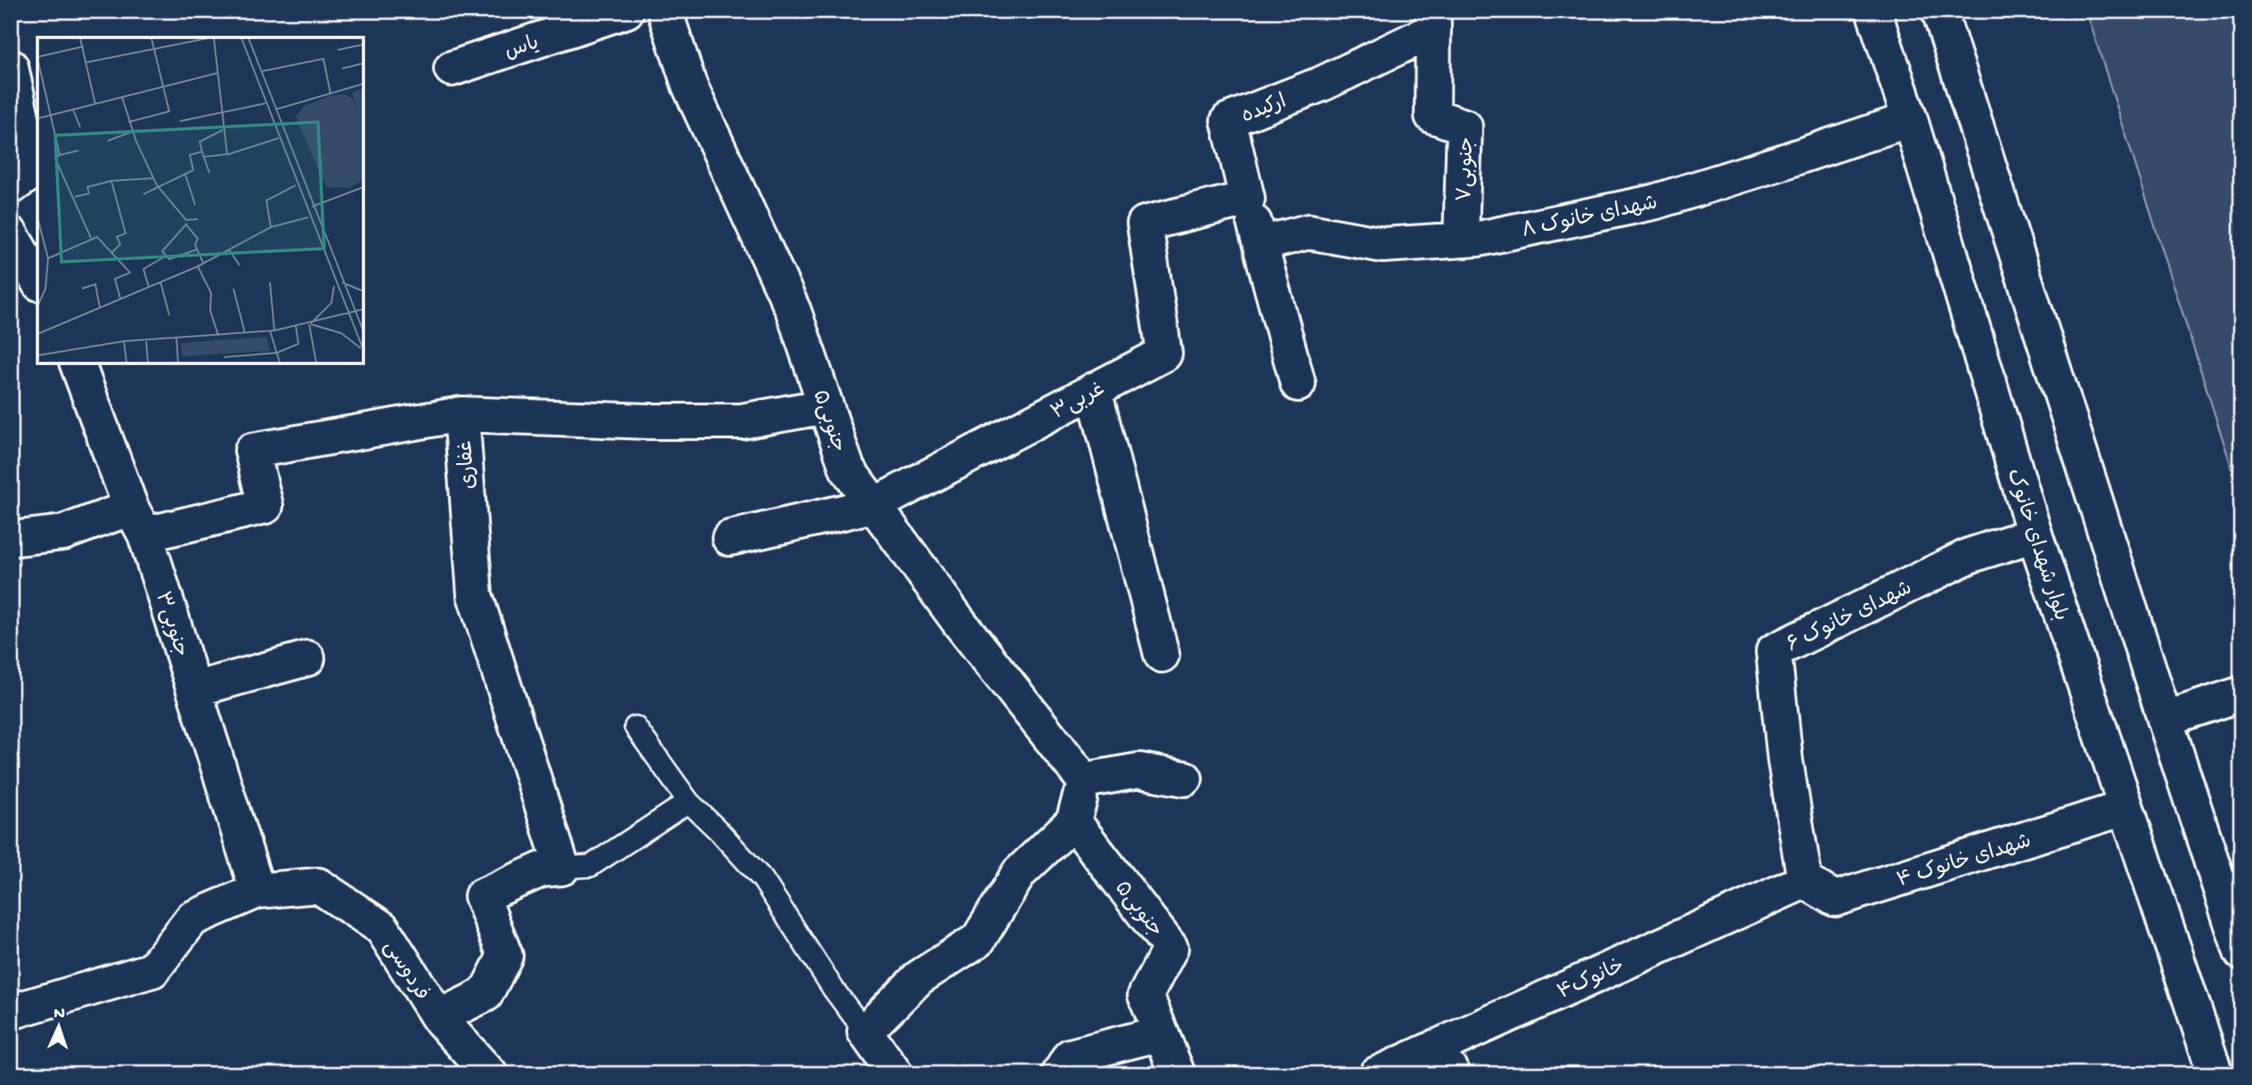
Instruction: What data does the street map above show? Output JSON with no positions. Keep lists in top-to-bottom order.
{
  "streets": {
    "street": [
      "یاس",
      "ارکیده",
      "جنوبی۷",
      "شهدای خانوک ۸",
      "غربی۳",
      "جنوبی۵",
      "غفاری",
      "بلوار شهدای خانوک",
      "شهدای خانوک ۶",
      "جنوبی۳",
      "شهدای خانوک ۴",
      "فردوسی",
      "خانوک۴"
    ]
  },
  "crossings": [
    ["ارکیده", "جنوبی۷"],
    ["ارکیده", "غربی۳"],
    ["جنوبی۷", "شهدای خانوک ۸"],
    ["شهدای خانوک ۸", "بلوار شهدای خانوک"],
    ["غربی۳", "جنوبی۵"],
    ["جنوبی۵", "غفاری"],
    ["بلوار شهدای خانوک", "شهدای خانوک ۶"],
    ["بلوار شهدای خانوک", "شهدای خانوک ۴"],
    ["شهدای خانوک ۶", "شهدای خانوک ۴"],
    ["شهدای خانوک ۶", "خانوک۴"],
    ["جنوبی۳", "فردوسی"],
    ["شهدای خانوک ۴", "خانوک۴"]
  ],
  "north": "top"
}
